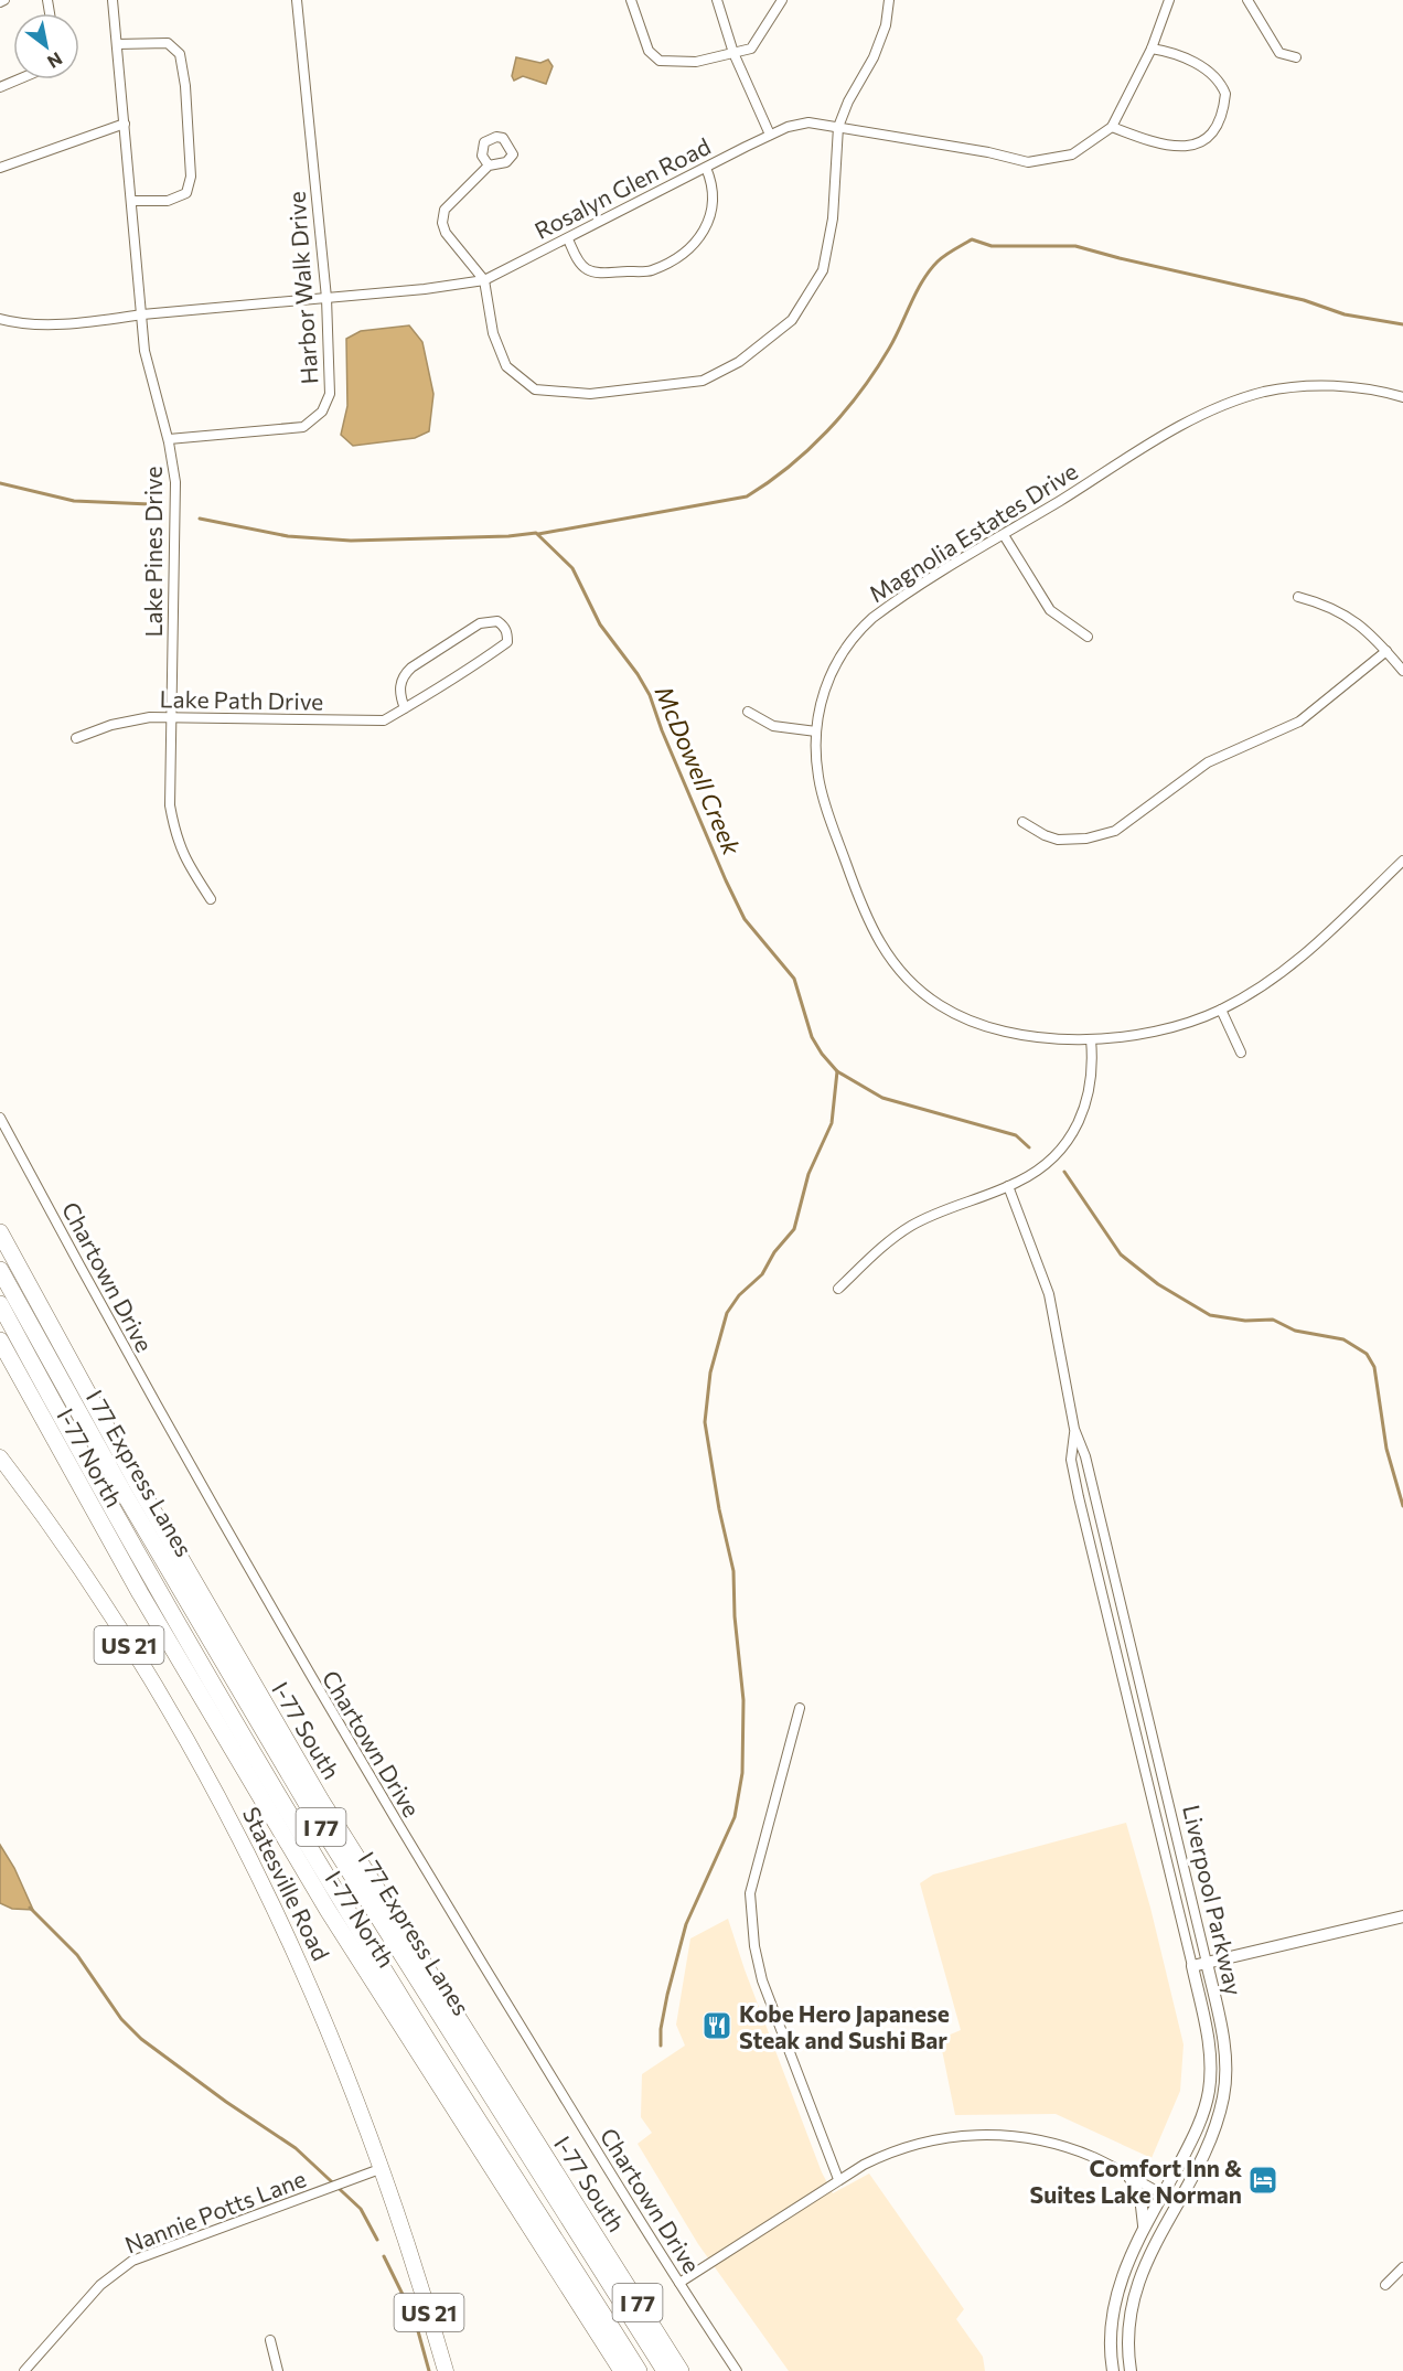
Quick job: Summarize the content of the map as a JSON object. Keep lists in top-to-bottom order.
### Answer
{
  "streets": {
    "highway": [
      "I-77 North",
      "I 77 Express Lanes",
      "I-77 South",
      "I 77"
    ],
    "main road": ["US 21", "Statesville Road"],
    "street": [
      "Rosalyn Glen Road",
      "Harbor Walk Drive",
      "Magnolia Estates Drive",
      "Lake Pines Drive",
      "Lake Path Drive",
      "Chartown Drive",
      "Liverpool Parkway",
      "Nannie Potts Lane"
    ]
  },
  "crossings": [
    ["Rosalyn Glen Road", "Harbor Walk Drive"],
    ["Rosalyn Glen Road", "Lake Pines Drive"],
    ["Harbor Walk Drive", "Lake Pines Drive"],
    ["Lake Pines Drive", "Lake Path Drive"],
    ["Statesville Road", "Nannie Potts Lane"]
  ],
  "water": ["McDowell Creek"],
  "places": {
    "restaurant": ["Kobe Hero Japanese Steak and Sushi Bar"],
    "hotel": ["Comfort Inn & Suites Lake Norman"]
  },
  "north": "bottom right"
}
